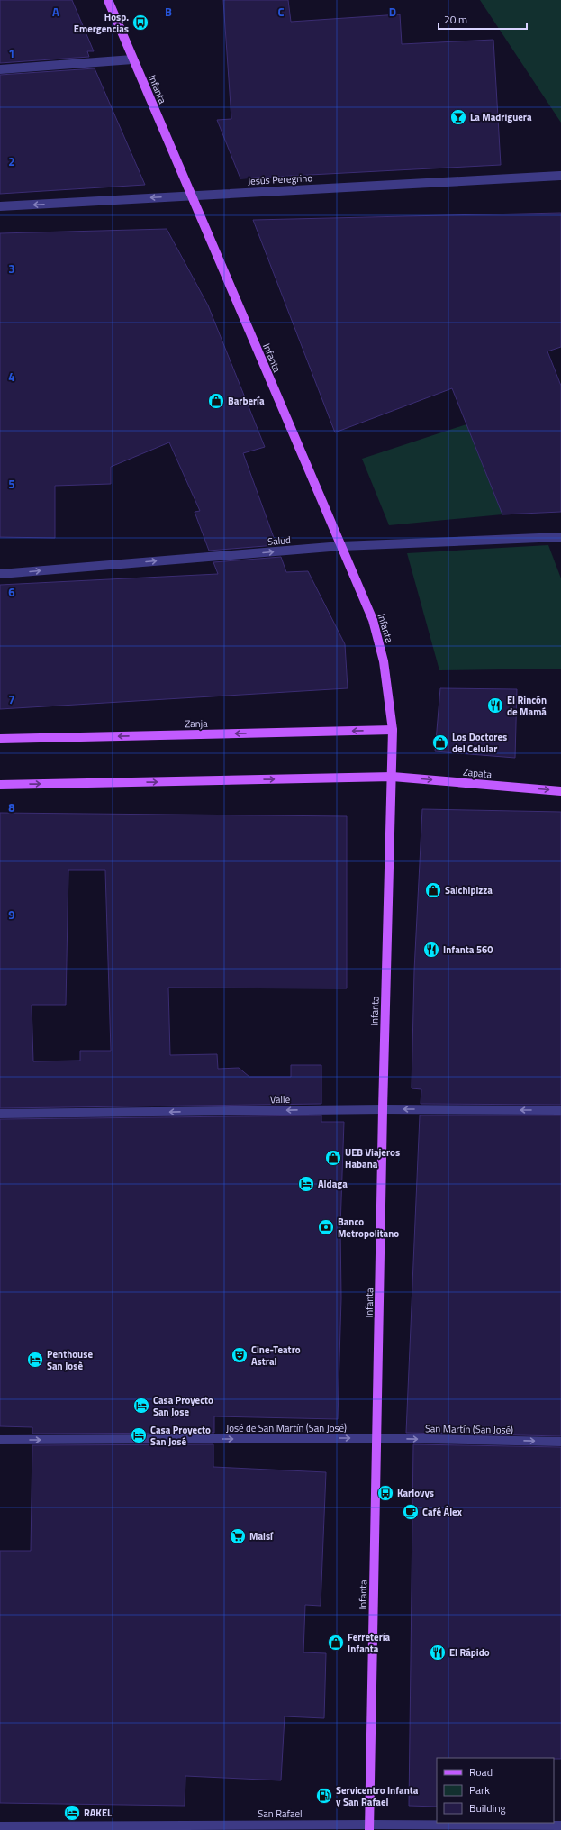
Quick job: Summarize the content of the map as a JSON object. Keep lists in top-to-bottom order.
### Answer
{
  "streets": {
    "main road": ["Infanta", "Zanja", "Zapata"],
    "street": [
      "Jesús Peregrino",
      "Salud",
      "Valle",
      "José de San Martín (San José)",
      "San Martín (San José)",
      "San Rafael"
    ]
  },
  "crossings": [
    ["Infanta", "Jesús Peregrino"],
    ["Infanta", "Salud"],
    ["Infanta", "Zanja"],
    ["Infanta", "Zapata"],
    ["Infanta", "Valle"],
    ["Infanta", "José de San Martín (San José)"],
    ["Infanta", "San Martín (San José)"],
    ["Infanta", "San Rafael"],
    ["José de San Martín (San José)", "San Martín (San José)"]
  ],
  "one_way": [
    "Salud",
    "Zapata",
    "Valle",
    "José de San Martín (San José)",
    "San Martín (San José)"
  ],
  "places": {
    "bus stop": ["Hosp. Emergencias", "Karlovys"],
    "bar": ["La Madriguera"],
    "shop": [
      "Barbería",
      "Los Doctores del Celular",
      "Salchipizza",
      "UEB Viajeros Habana",
      "Ferretería Infanta"
    ],
    "restaurant": ["El Rincón de Mamá", "Infanta 560", "El Rápido"],
    "hotel": [
      "Aldaga",
      "Penthouse San Josè",
      "Casa Proyecto San Jose",
      "Casa Proyecto San José",
      "RAKEL"
    ],
    "bank": ["Banco Metropolitano"],
    "theatre": ["Cine-Teatro Astral"],
    "cafe": ["Café Álex"],
    "supermarket": ["Maisí"],
    "fuel station": ["Servicentro Infanta y San Rafael"]
  },
  "legend": ["Road", "Park", "Building"],
  "scale_bar": "20 m",
  "grid": {
    "columns": [
      "A",
      "B",
      "C",
      "D"
    ],
    "rows": [
      "1",
      "2",
      "3",
      "4",
      "5",
      "6",
      "7",
      "8",
      "9"
    ]
  }
}
